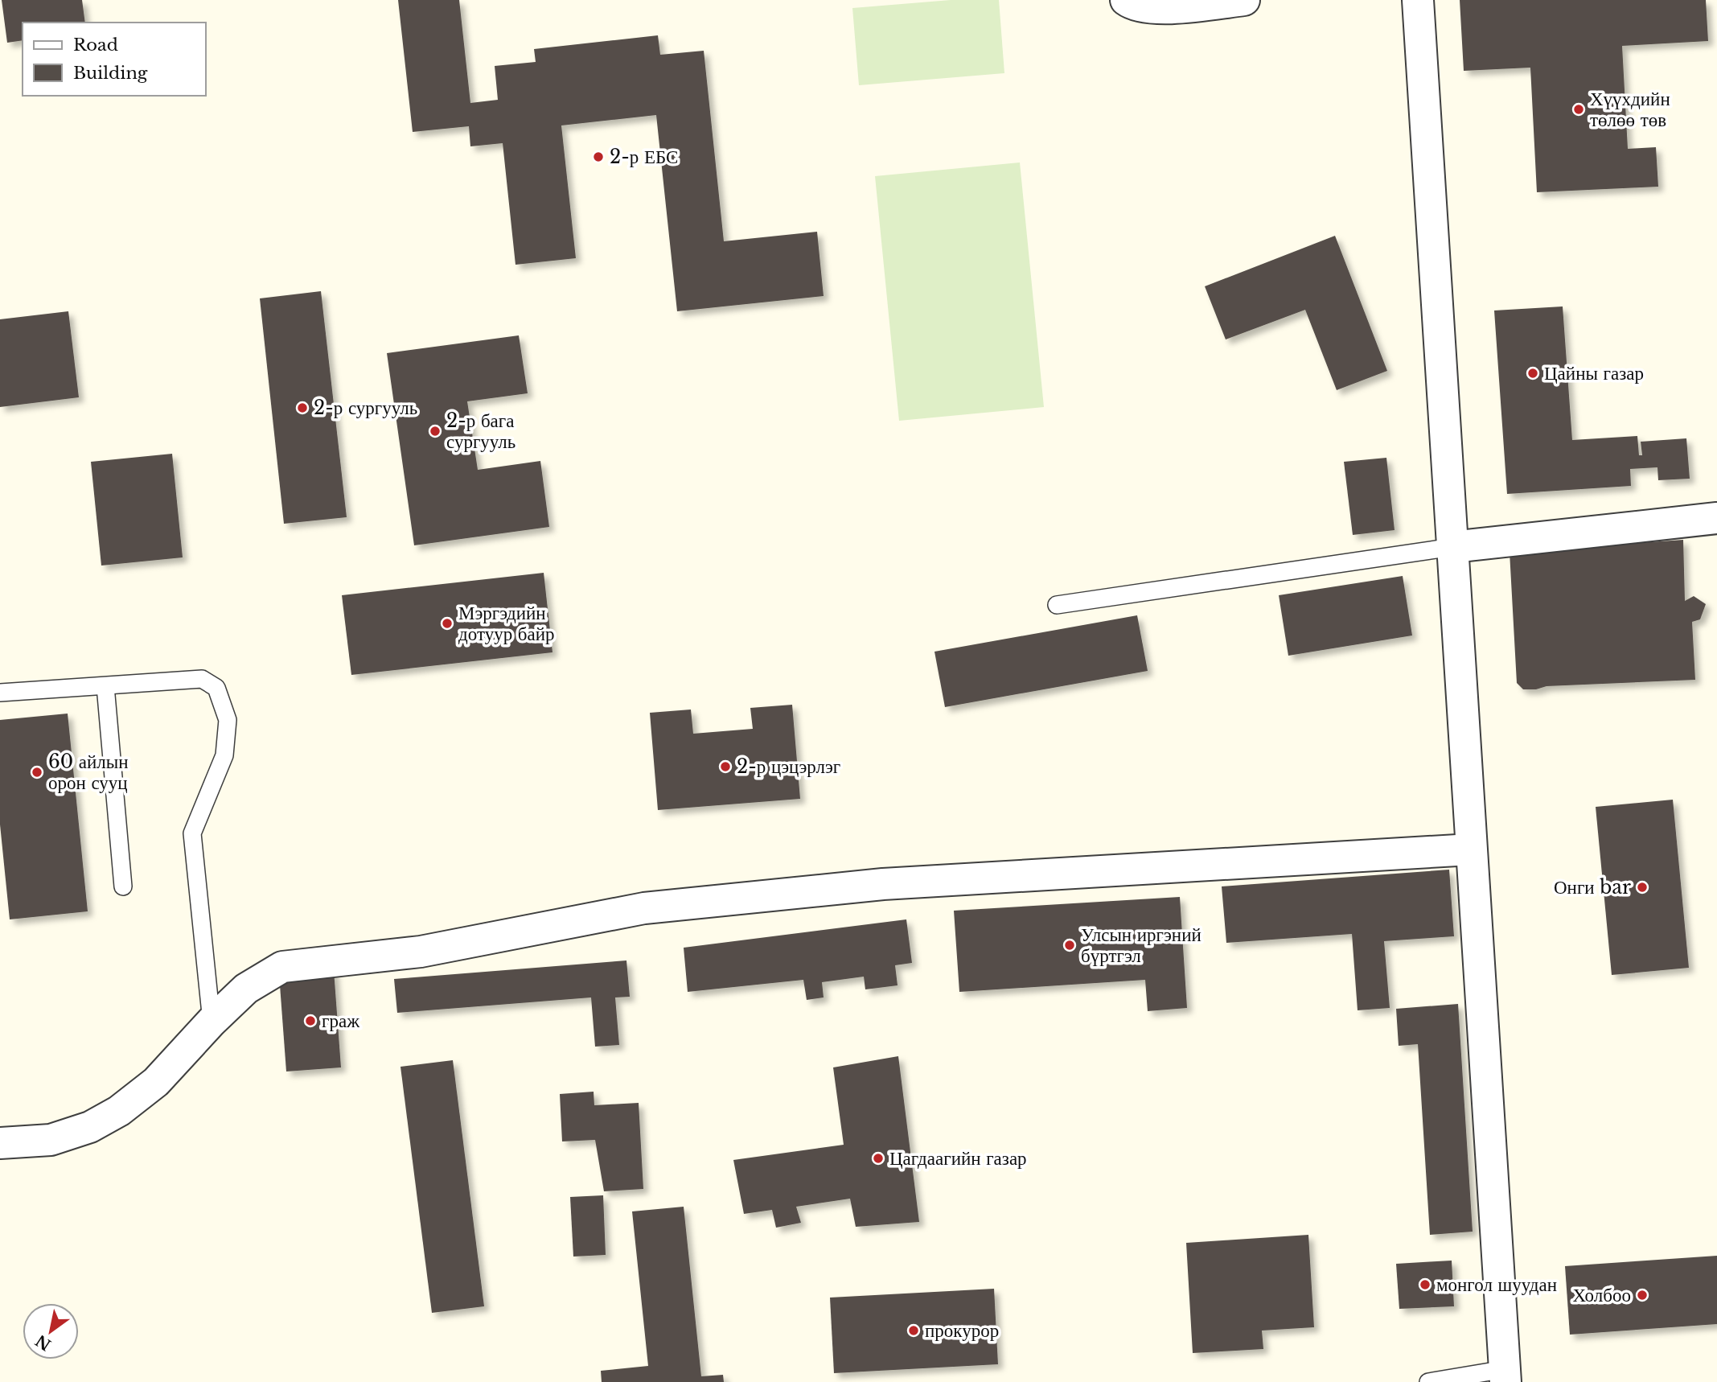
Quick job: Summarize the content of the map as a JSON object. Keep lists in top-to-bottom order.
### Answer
{
  "places": [
    "Хүүхдийн төлөө төв",
    "2-р ЕБС",
    "Цайны газар",
    "2-р сургууль",
    "2-р бага сургууль",
    "Мэргэдийн дотуур байр",
    "2-р цэцэрлэг",
    "60 айлын орон сууц",
    "Онги bar",
    "Улсын иргэний бүртгэл",
    "граж",
    "Цагдаагийн газар",
    "монгол шуудан",
    "Холбоо",
    "прокурор"
  ],
  "legend": ["Road", "Building"],
  "north": "bottom left"
}
